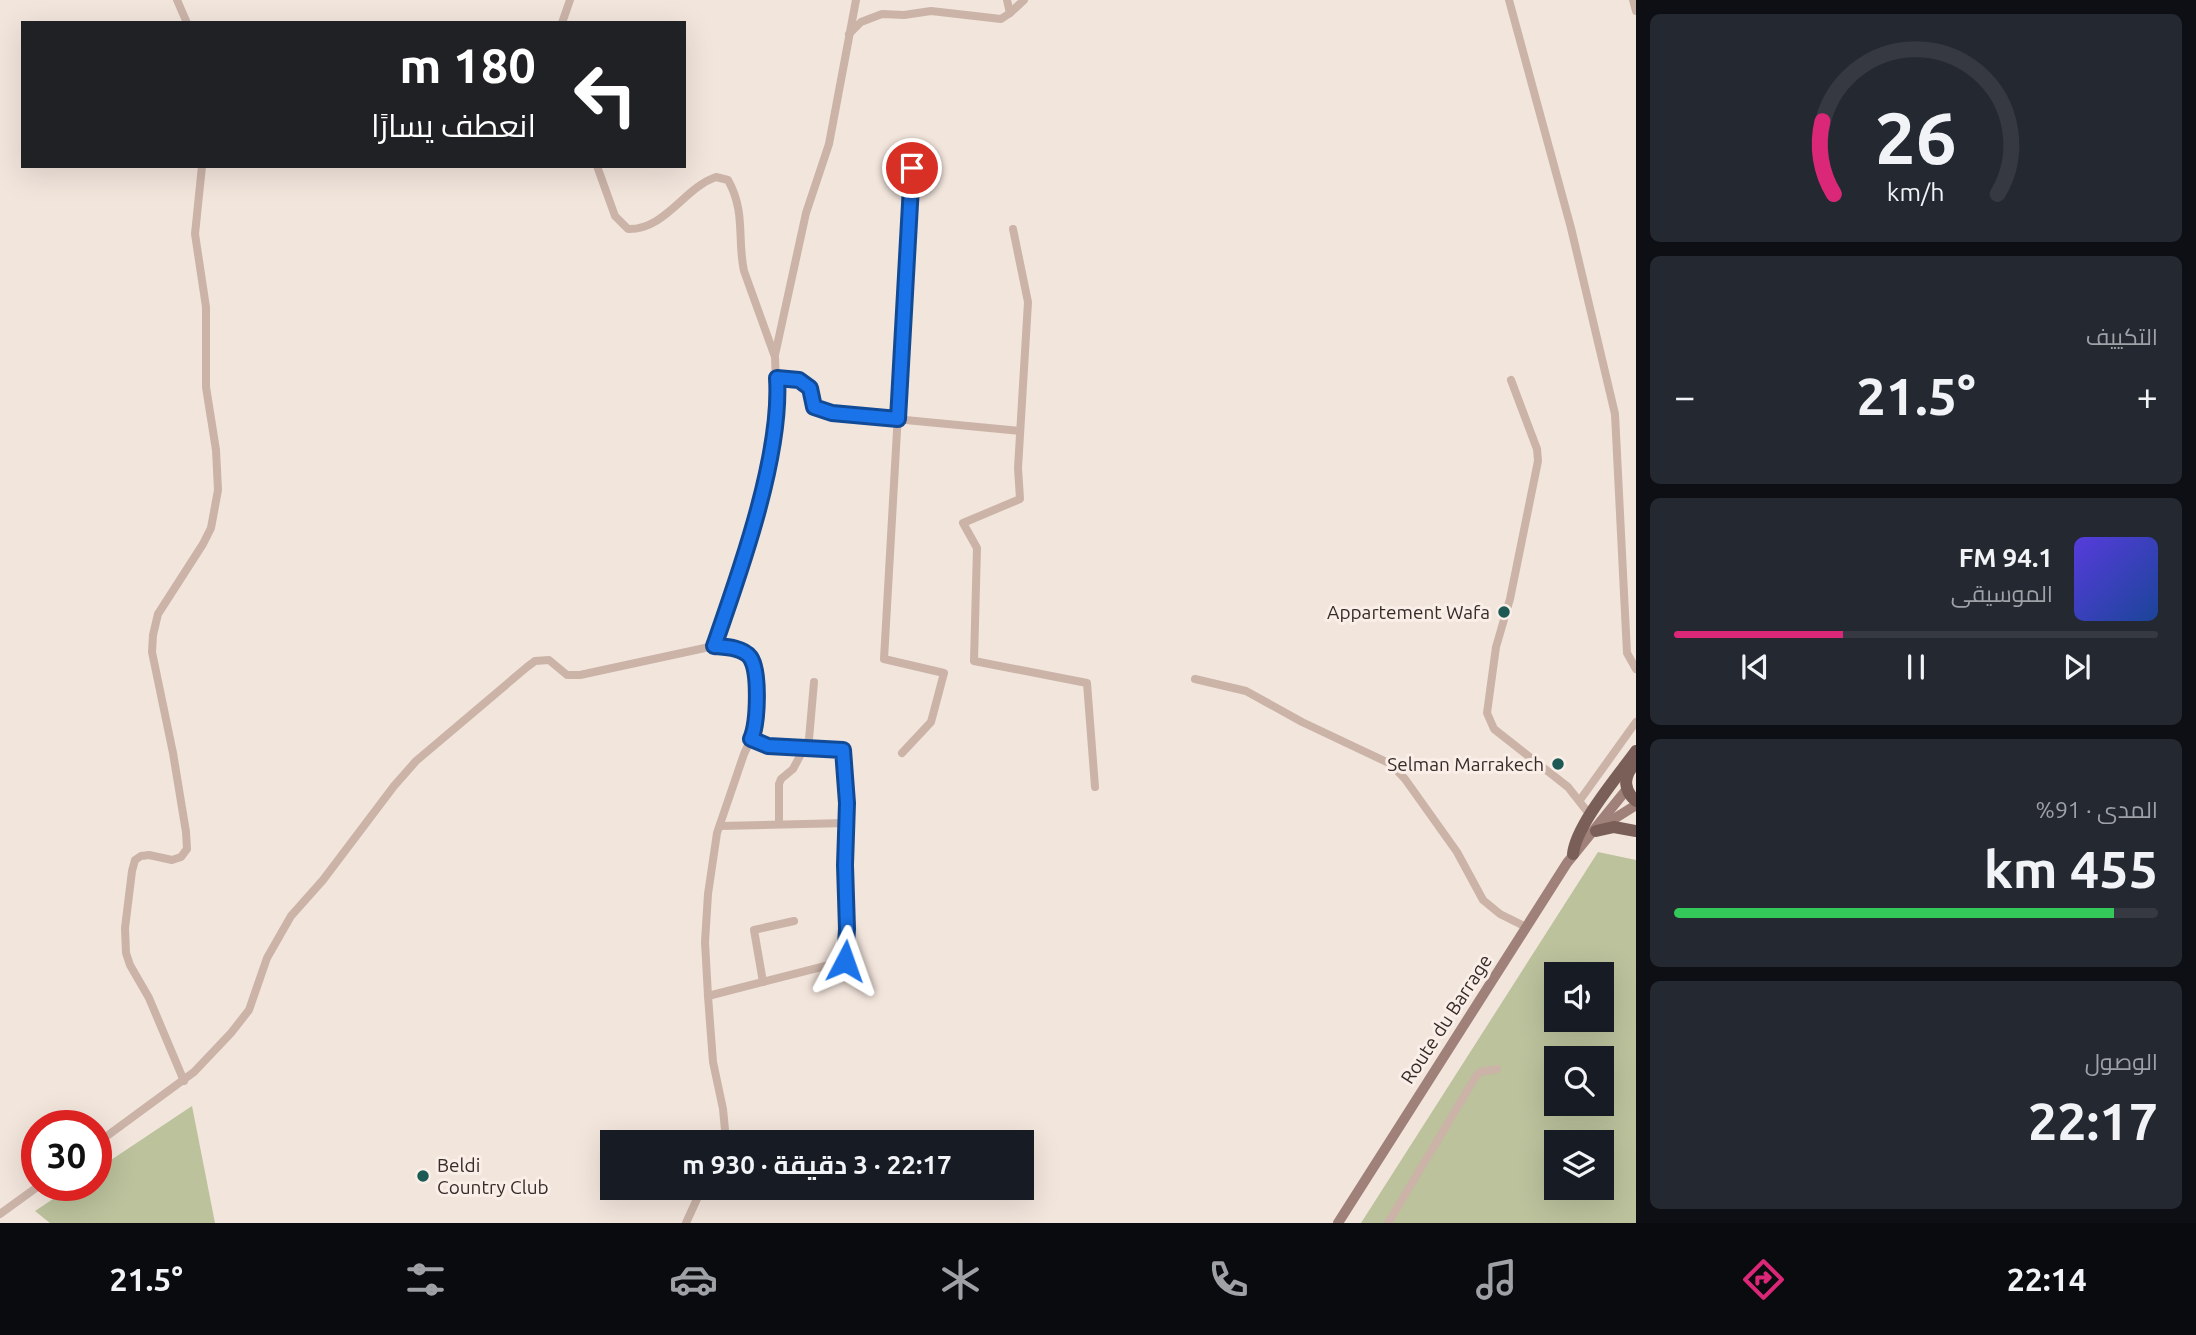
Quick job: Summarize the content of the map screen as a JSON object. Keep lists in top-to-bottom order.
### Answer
{
  "streets": {
    "main road": ["Route du Barrage"]
  },
  "places": ["Appartement Wafa", "Selman Marrakech", "Beldi Country Club"],
  "page": {
    "turn": ["180 m", "انعطف يسارًا"],
    "tile": [
      "التكييف",
      ["المدى · 91%", "455 km"],
      ["الوصول", "22:17"]
    ],
    "heat": ["−", "21.5°", "+"],
    "song": ["94.1 FM", "الموسيقى"],
    "limit": "30",
    "trip": "22:17 · 3 دقيقة · 930 m",
    "tabs": ["22:14", "21.5°"],
    "gauge": ["26", "km/h"]
  }
}
